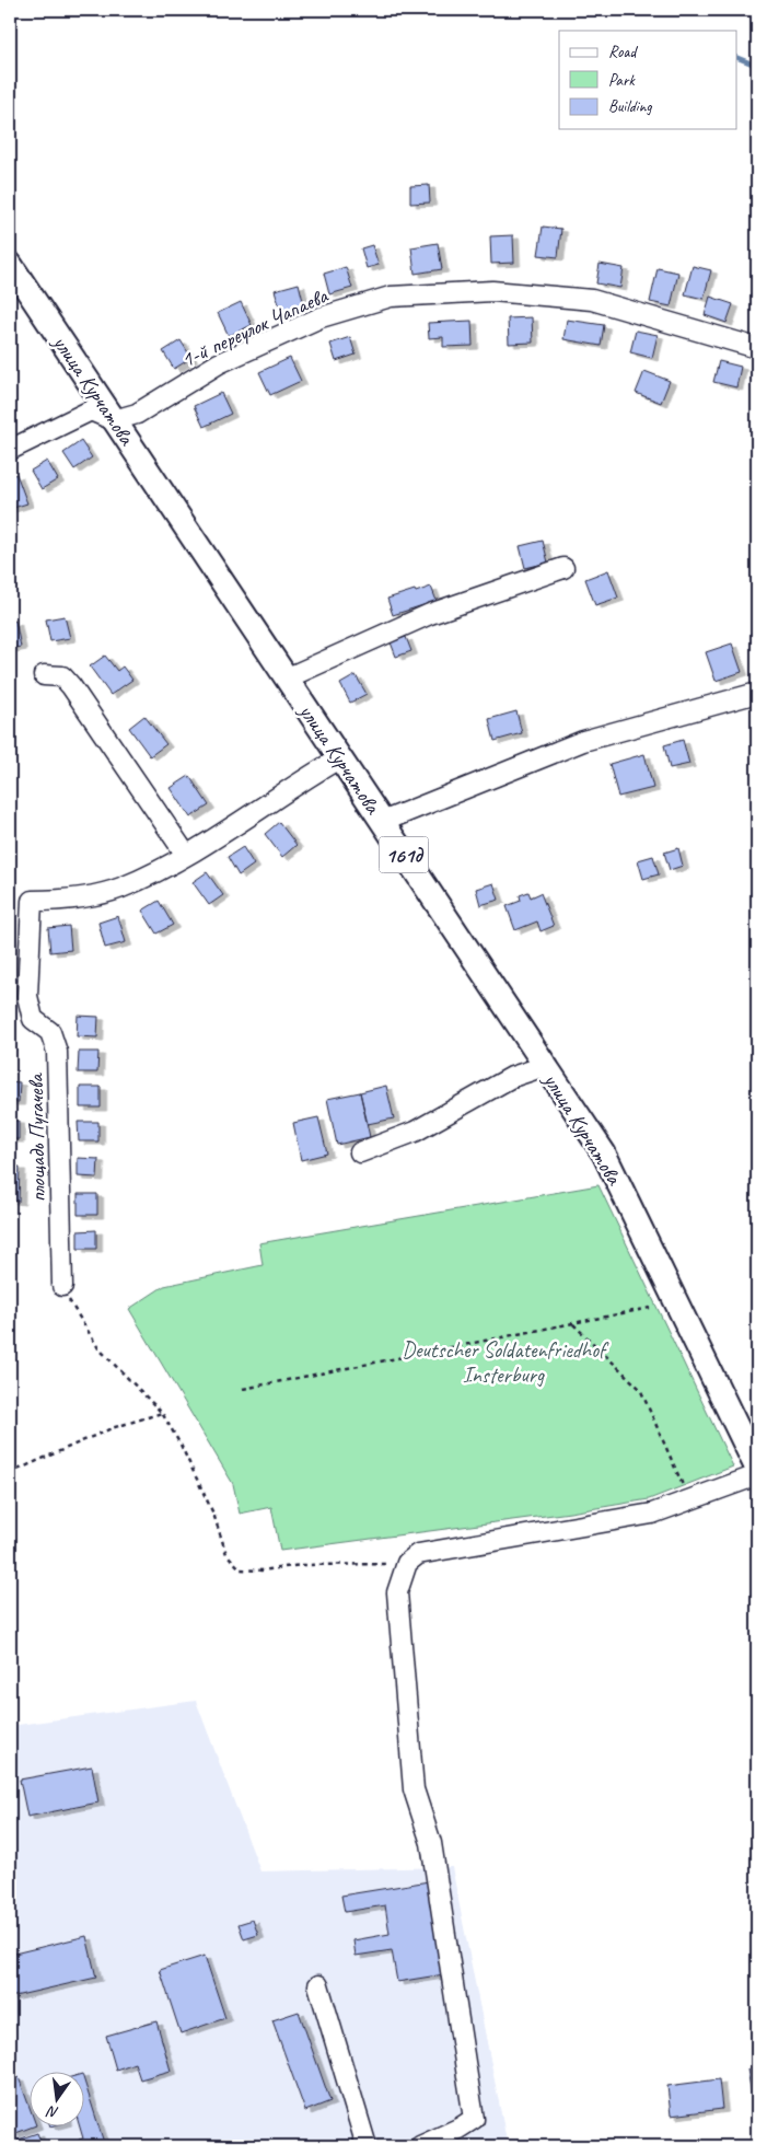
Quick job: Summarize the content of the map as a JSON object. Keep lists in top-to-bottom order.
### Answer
{
  "streets": {
    "main road": ["улица Курчатова", "161д"],
    "street": ["1-й переулок Чапаева", "площадь Пугачева"]
  },
  "crossings": [
    ["1-й переулок Чапаева", "улица Курчатова"]
  ],
  "parks": ["Deutscher Soldatenfriedhof Insterburg"],
  "legend": ["Road", "Park", "Building"],
  "north": "bottom"
}
